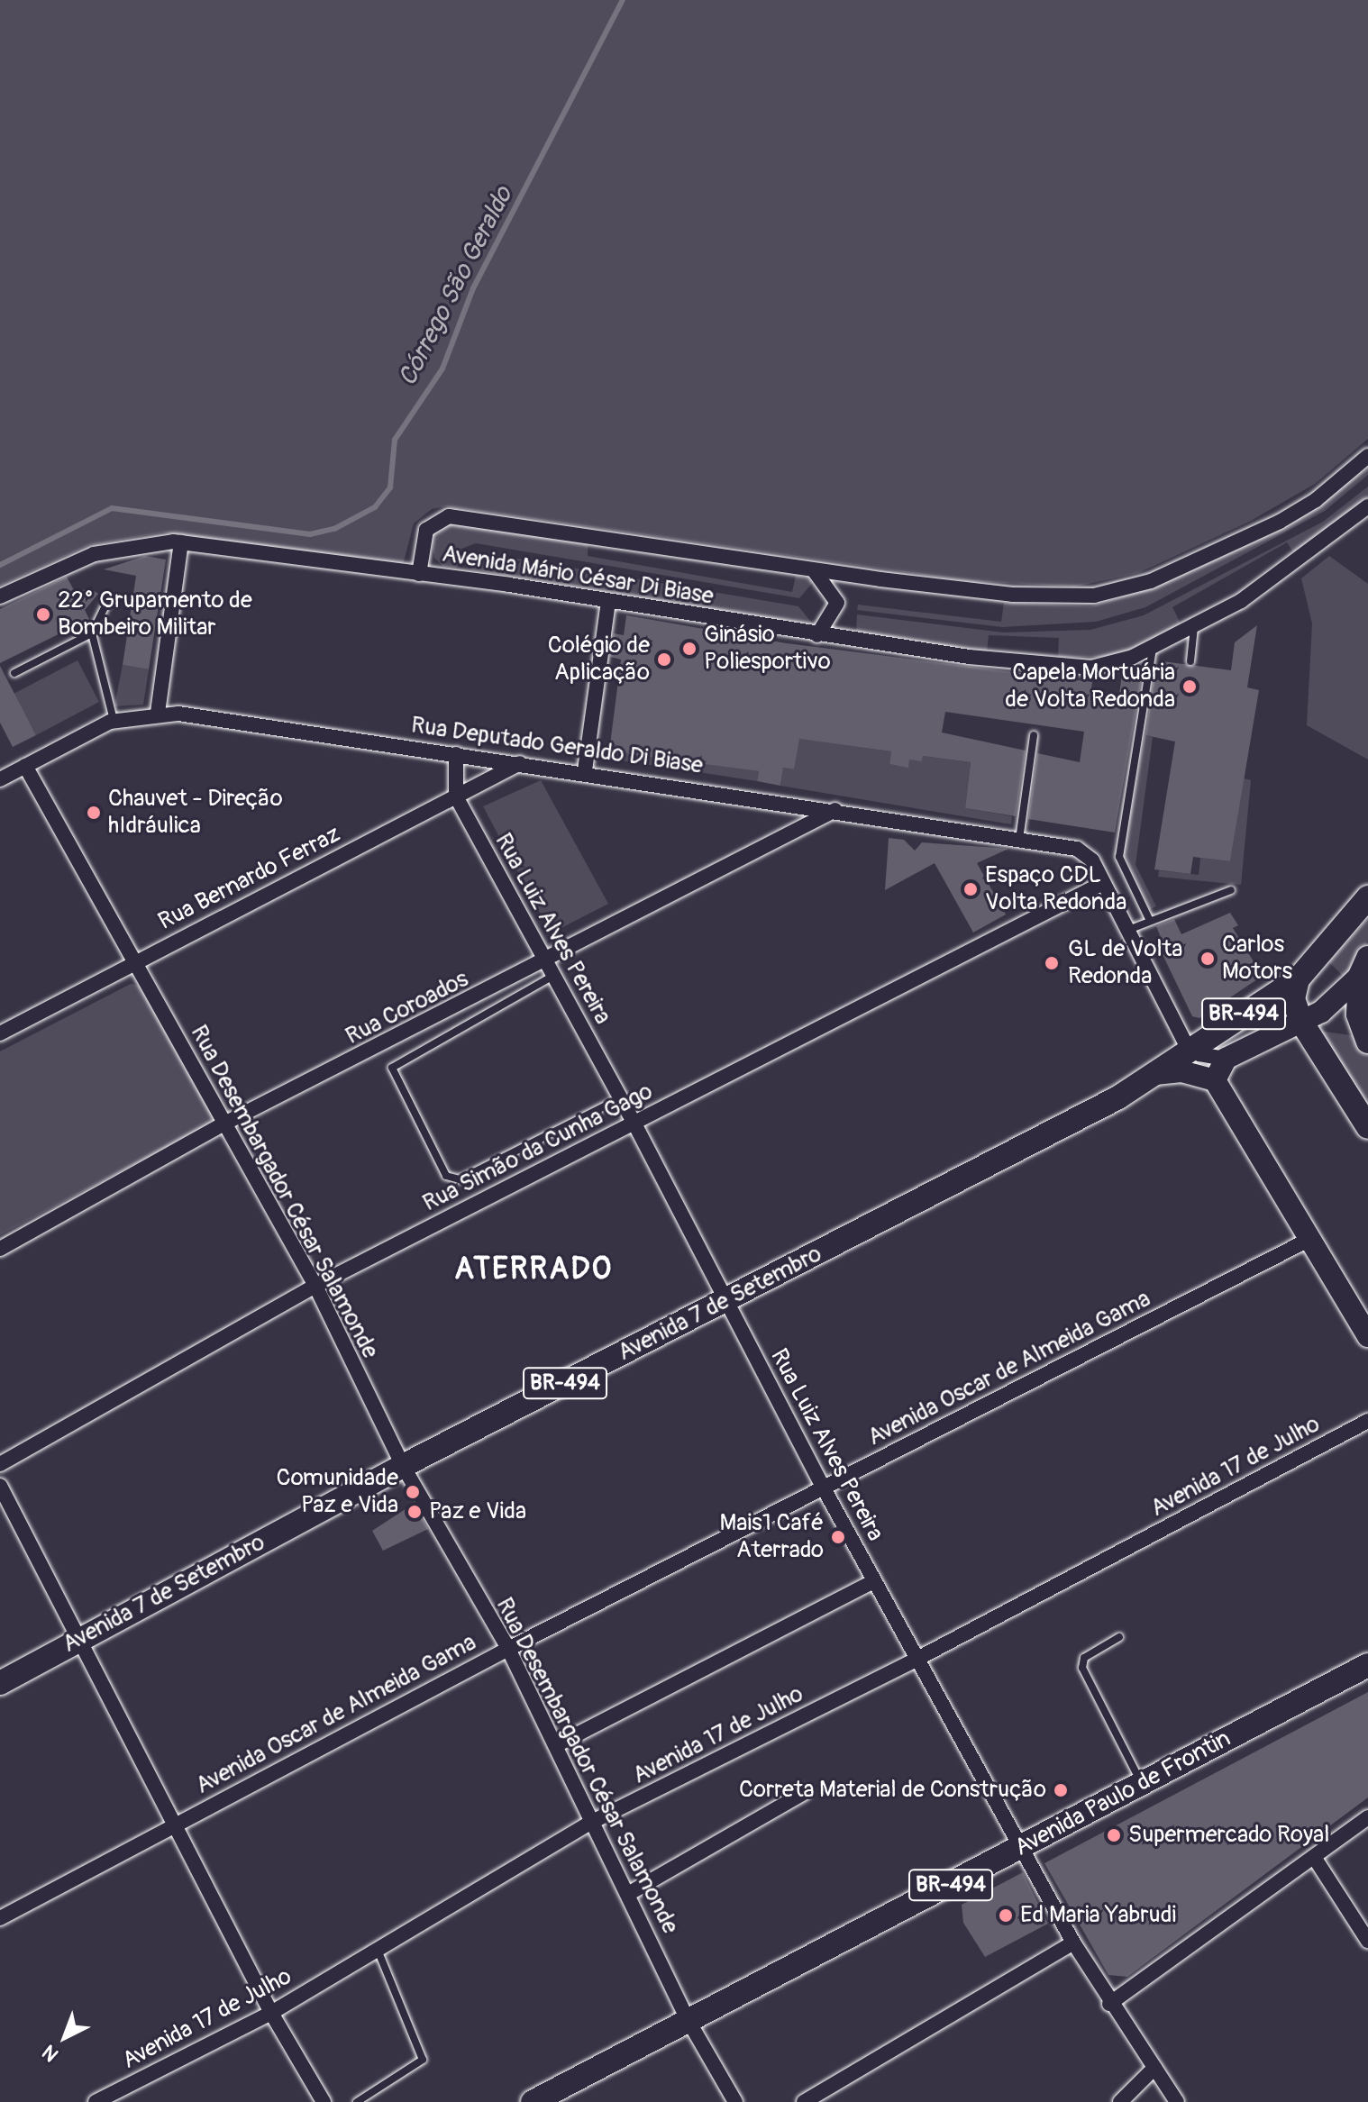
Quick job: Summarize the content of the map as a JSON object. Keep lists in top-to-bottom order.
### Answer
{
  "streets": {
    "main road": ["BR-494", "Avenida 7 de Setembro", "Avenida Paulo de Frontin"],
    "street": [
      "Avenida Mário César Di Biase",
      "Rua Deputado Geraldo Di Biase",
      "Rua Bernardo Ferraz",
      "Rua Luiz Alves Pereira",
      "Rua Coroados",
      "Rua Simão da Cunha Gago",
      "Rua Desembargador César Salamonde",
      "Avenida Oscar de Almeida Gama",
      "Avenida 17 de Julho"
    ]
  },
  "crossings": [
    ["Rua Deputado Geraldo Di Biase", "Rua Bernardo Ferraz"],
    ["Rua Deputado Geraldo Di Biase", "Rua Coroados"],
    ["Rua Deputado Geraldo Di Biase", "Rua Simão da Cunha Gago"],
    ["Rua Deputado Geraldo Di Biase", "Rua Desembargador César Salamonde"],
    ["Rua Deputado Geraldo Di Biase", "Avenida 7 de Setembro"],
    ["Rua Bernardo Ferraz", "Rua Luiz Alves Pereira"],
    ["Rua Bernardo Ferraz", "Rua Desembargador César Salamonde"],
    ["Rua Luiz Alves Pereira", "Rua Coroados"],
    ["Rua Luiz Alves Pereira", "Rua Simão da Cunha Gago"],
    ["Rua Luiz Alves Pereira", "Avenida 7 de Setembro"],
    ["Rua Luiz Alves Pereira", "Avenida Oscar de Almeida Gama"],
    ["Rua Luiz Alves Pereira", "Avenida 17 de Julho"],
    ["Rua Luiz Alves Pereira", "Avenida Paulo de Frontin"],
    ["Rua Coroados", "Rua Desembargador César Salamonde"],
    ["Rua Simão da Cunha Gago", "Rua Desembargador César Salamonde"],
    ["Rua Desembargador César Salamonde", "Avenida 7 de Setembro"],
    ["Rua Desembargador César Salamonde", "Avenida Oscar de Almeida Gama"],
    ["Rua Desembargador César Salamonde", "Avenida 17 de Julho"],
    ["Rua Desembargador César Salamonde", "Avenida Paulo de Frontin"]
  ],
  "districts": ["ATERRADO"],
  "water": ["Córrego São Geraldo"],
  "places": [
    "22° Grupamento de Bombeiro Militar",
    "Ginásio Poliesportivo",
    "Colégio de Aplicação",
    "Capela Mortuária de Volta Redonda",
    "Chauvet - Direção hIdráulica",
    "Espaço CDL Volta Redonda",
    "Carlos Motors",
    "GL de Volta Redonda",
    "Comunidade Paz e Vida",
    "Paz e Vida",
    "Mais1 Café Aterrado",
    "Correta Material de Construção",
    "Supermercado Royal",
    "Ed Maria Yabrudi"
  ],
  "north": "bottom left"
}
